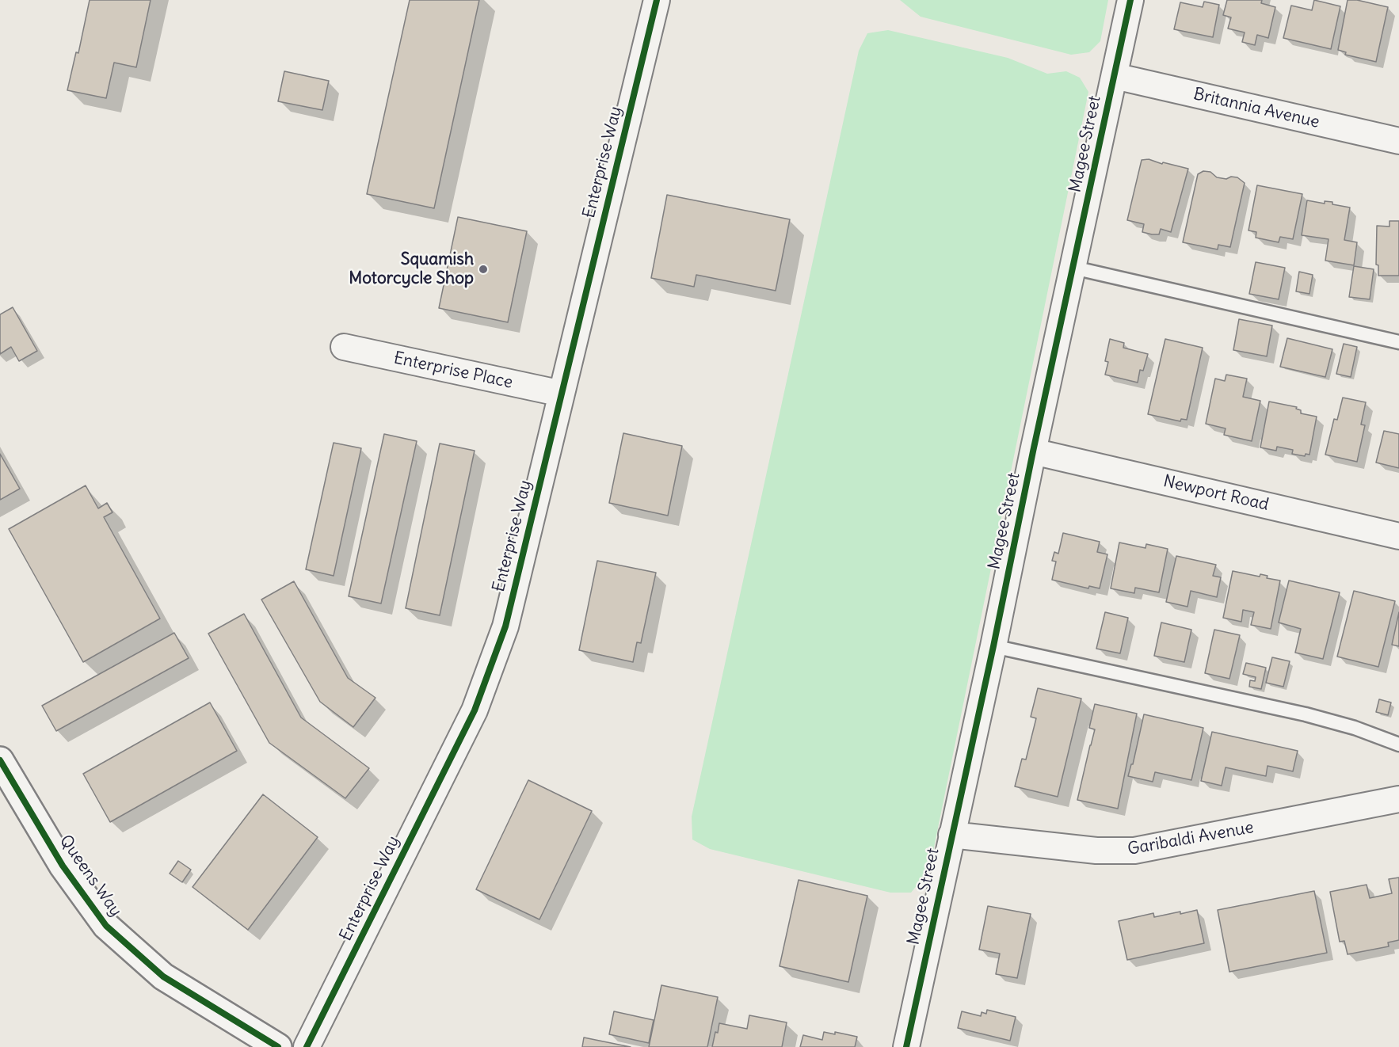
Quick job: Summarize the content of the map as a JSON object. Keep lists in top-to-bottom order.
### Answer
{
  "streets": {
    "street": [
      "Britannia Avenue",
      "Magee Street",
      "Enterprise Way",
      "Enterprise Place",
      "Newport Road",
      "Garibaldi Avenue",
      "Queens Way"
    ]
  },
  "crossings": [
    ["Britannia Avenue", "Magee Street"],
    ["Magee Street", "Newport Road"],
    ["Magee Street", "Garibaldi Avenue"],
    ["Enterprise Way", "Enterprise Place"]
  ],
  "places": ["Squamish Motorcycle Shop"]
}
